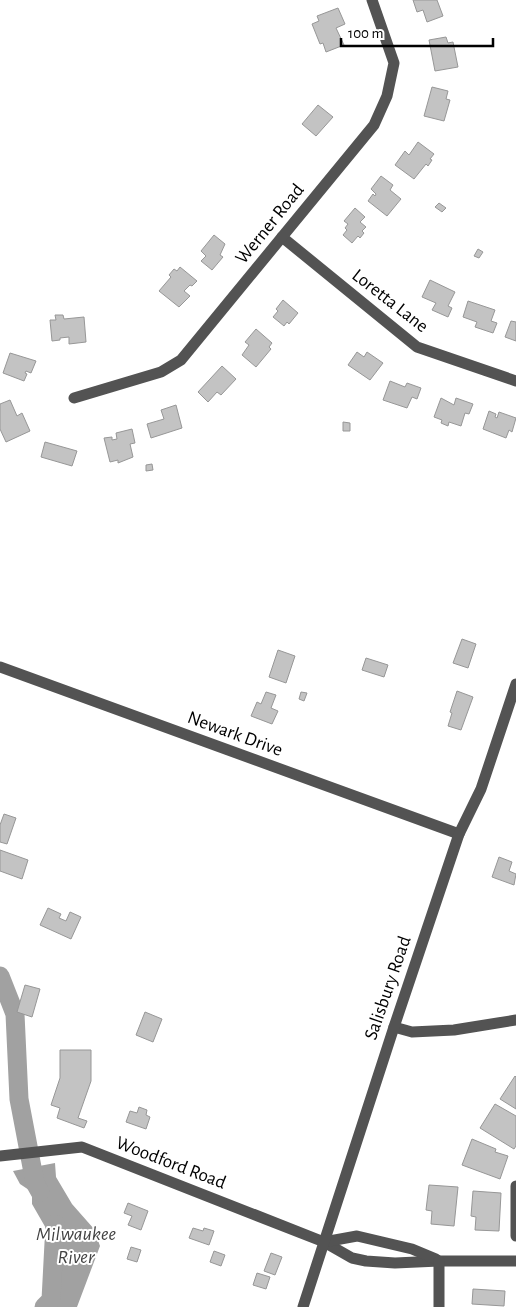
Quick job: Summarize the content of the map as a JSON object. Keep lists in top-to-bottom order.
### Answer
{
  "streets": {
    "street": [
      "Werner Road",
      "Loretta Lane",
      "Newark Drive",
      "Salisbury Road",
      "Woodford Road"
    ]
  },
  "crossings": [
    ["Werner Road", "Loretta Lane"],
    ["Newark Drive", "Salisbury Road"],
    ["Salisbury Road", "Woodford Road"]
  ],
  "water": ["Milwaukee River"],
  "scale_bar": "100 m"
}
